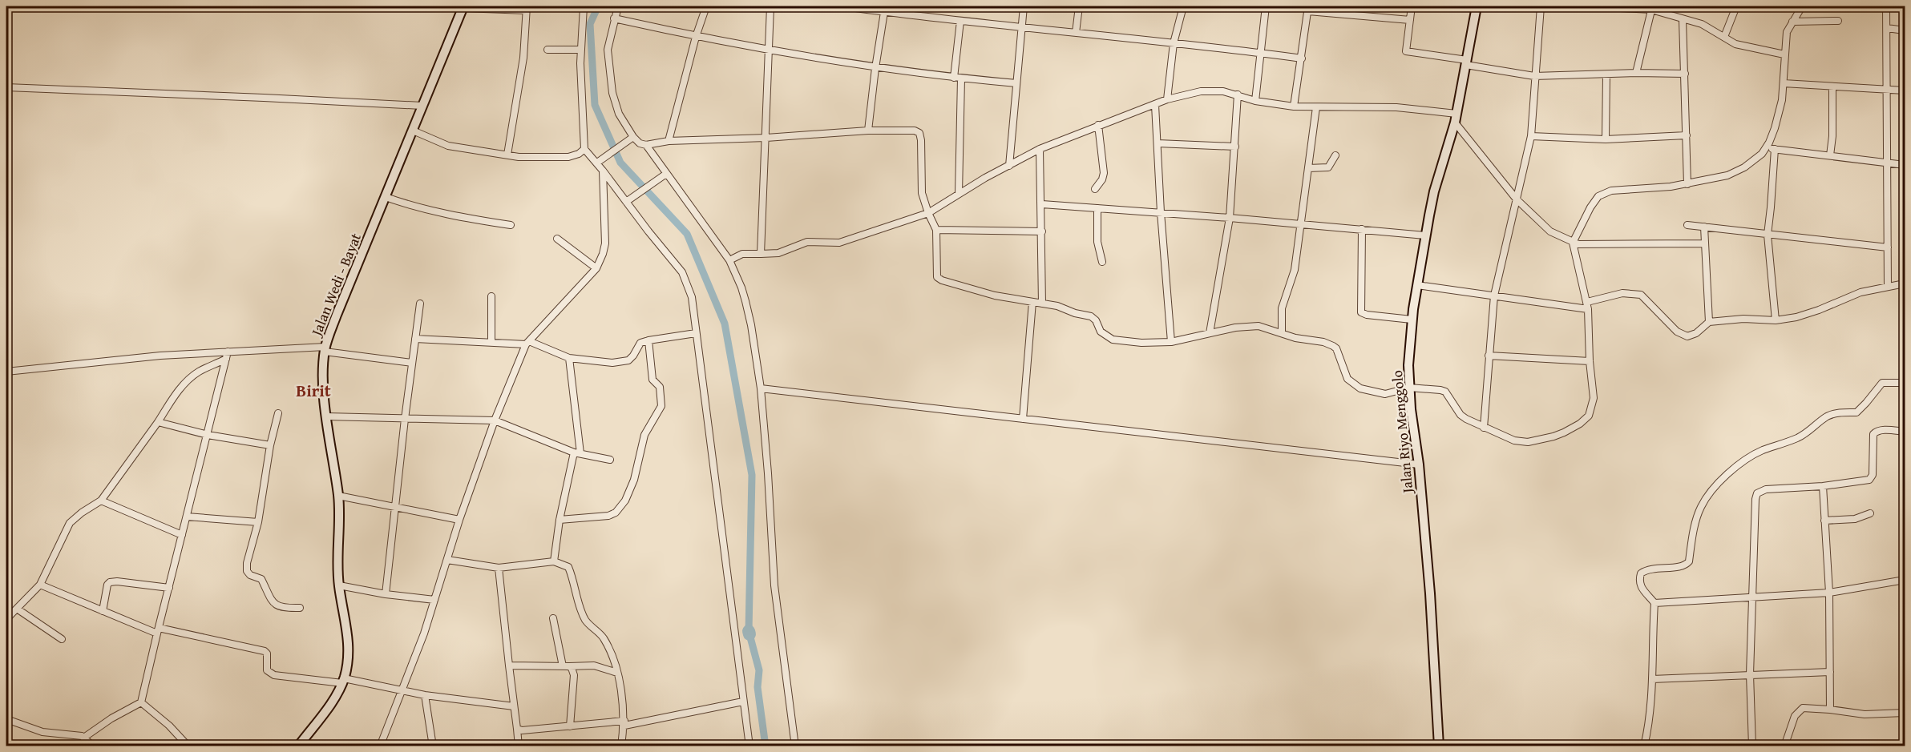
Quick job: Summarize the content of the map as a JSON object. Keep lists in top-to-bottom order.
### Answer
{
  "streets": {
    "main road": ["Jalan Wedi - Bayat", "Jalan Riyo Menggolo"]
  },
  "districts": ["Birit"]
}
